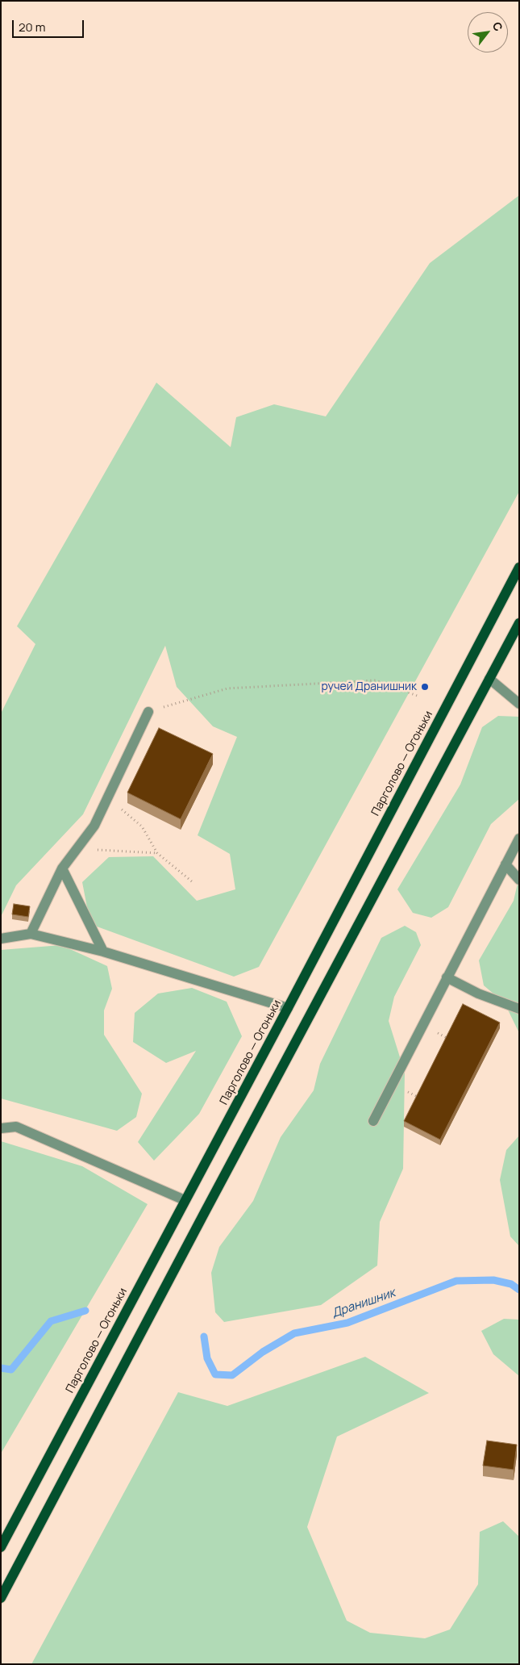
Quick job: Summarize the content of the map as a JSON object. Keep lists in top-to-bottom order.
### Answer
{
  "streets": {
    "main road": ["Парголово — Огоньки"]
  },
  "water": ["Дранишник"],
  "places": ["ручей Дранишник"],
  "scale_bar": "20 m",
  "north": "top right"
}
